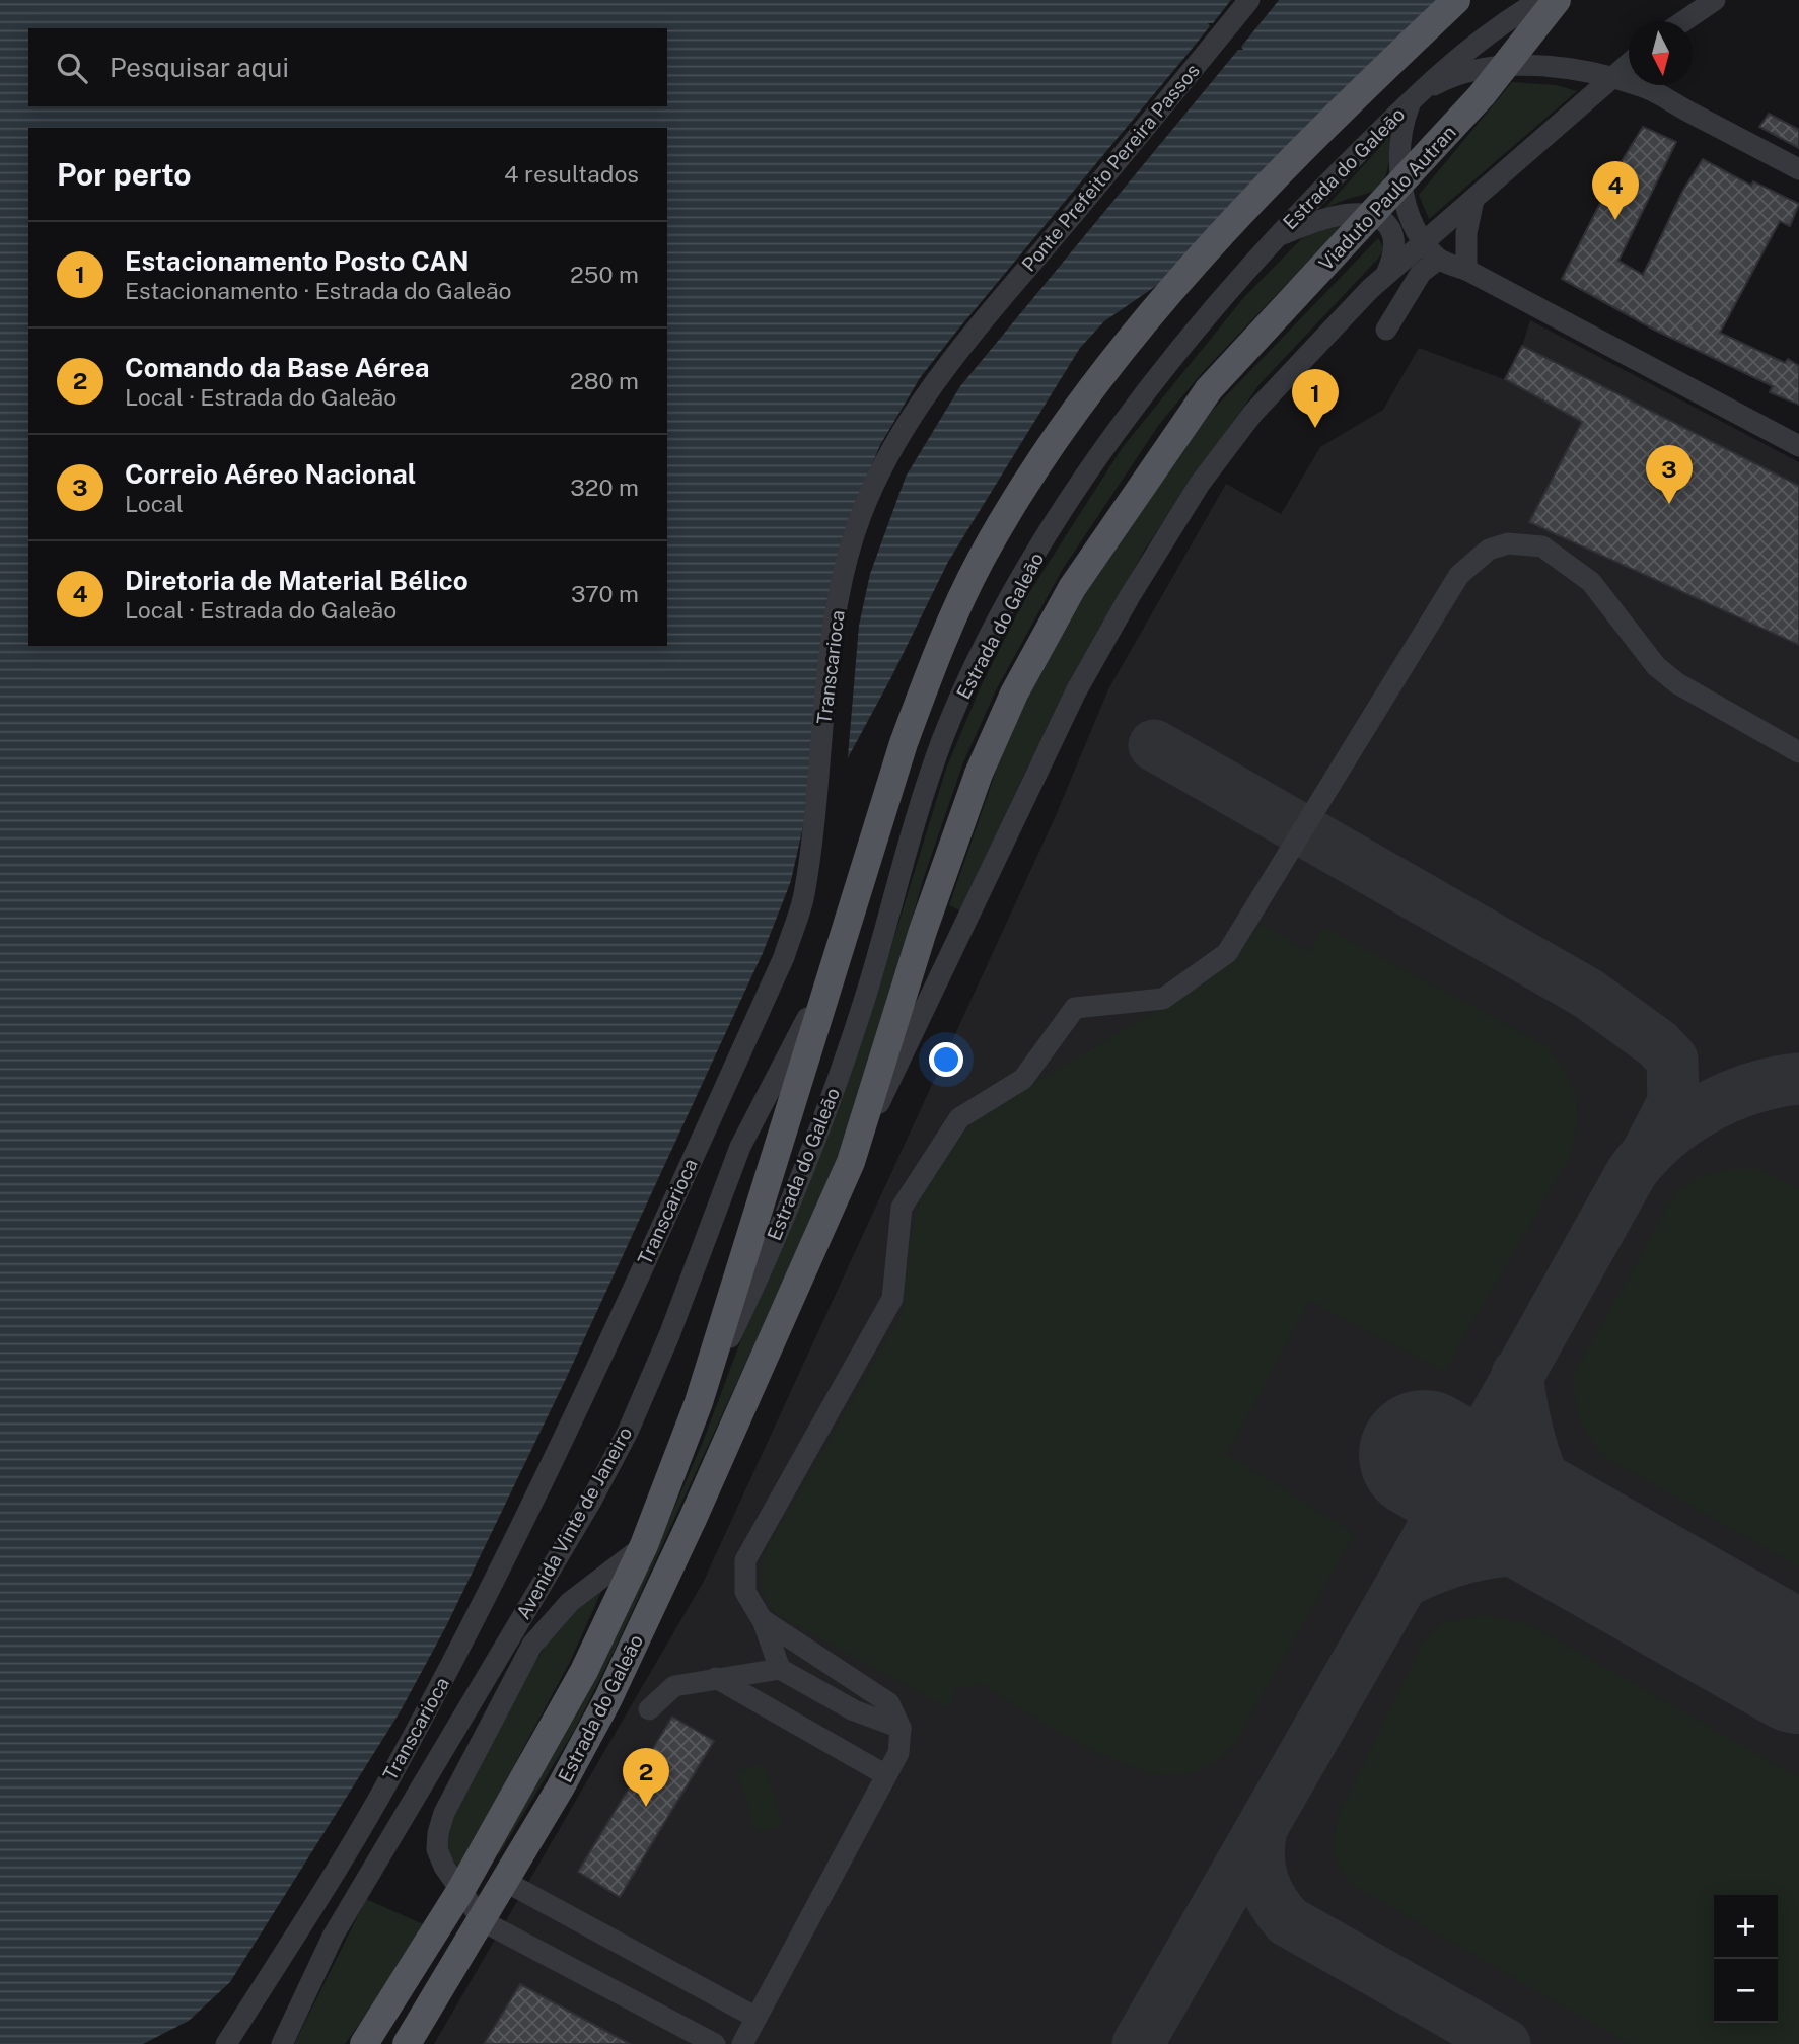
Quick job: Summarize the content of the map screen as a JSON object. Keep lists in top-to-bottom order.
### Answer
{
  "streets": {
    "main road": ["Estrada do Galeão", "Viaduto Paulo Autran"],
    "street": ["Ponte Prefeito Pereira Passos", "Transcarioca", "Avenida Vinte de Janeiro"]
  },
  "crossings": [
    ["Ponte Prefeito Pereira Passos", "Transcarioca"],
    ["Estrada do Galeão", "Viaduto Paulo Autran"],
    ["Estrada do Galeão", "Avenida Vinte de Janeiro"]
  ],
  "north": "bottom",
  "page": {
    "search": "Pesquisar aqui",
    "heading": ["Por perto", "4 resultados"],
    "pins": [
      "4",
      "1",
      "3",
      "2"
    ],
    "list": [
      {
        "mark": "1",
        "name": "Estacionamento Posto CAN",
        "note": "Estacionamento · Estrada do Galeão",
        "value": "250 m"
      },
      {
        "mark": "2",
        "name": "Comando da Base Aérea",
        "note": "Local · Estrada do Galeão",
        "value": "280 m"
      },
      {
        "mark": "3",
        "name": "Correio Aéreo Nacional",
        "note": "Local",
        "value": "320 m"
      },
      {
        "mark": "4",
        "name": "Diretoria de Material Bélico",
        "note": "Local · Estrada do Galeão",
        "value": "370 m"
      }
    ],
    "map_buttons": ["+", "−"]
  }
}
